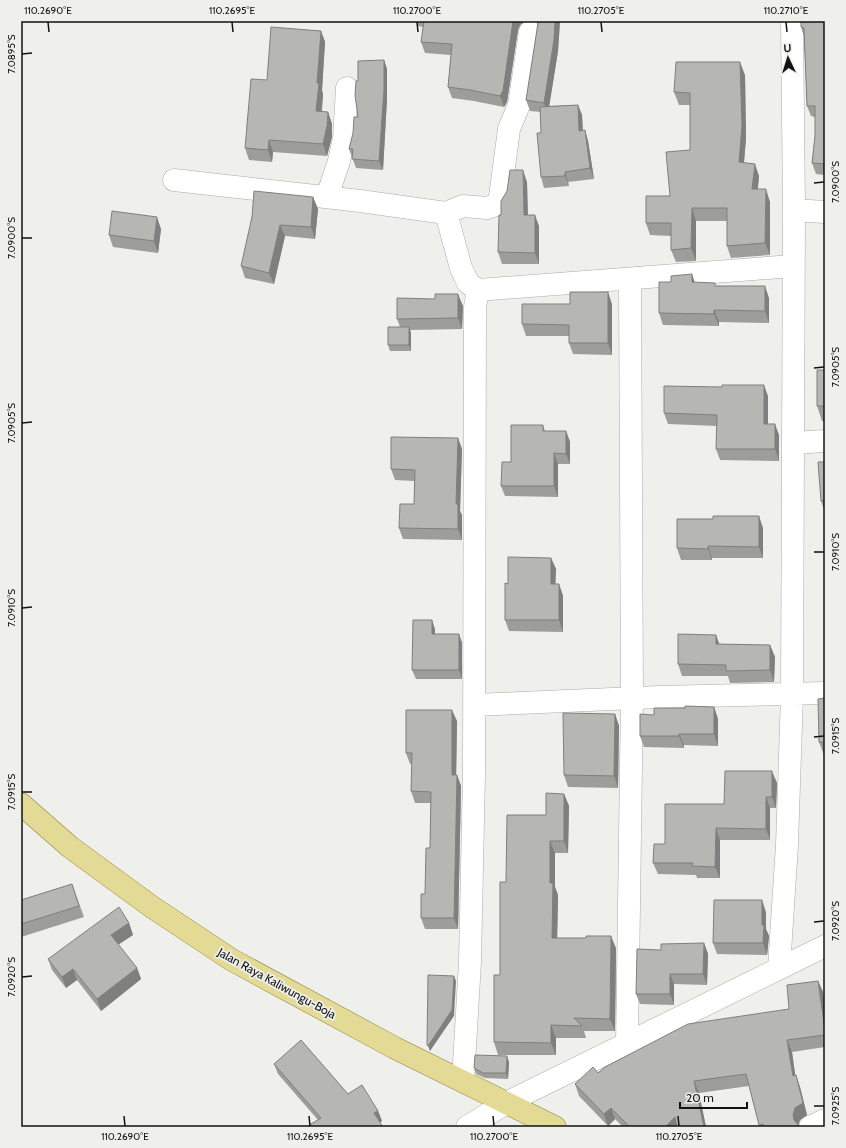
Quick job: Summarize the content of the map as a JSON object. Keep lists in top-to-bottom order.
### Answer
{
  "streets": {
    "main road": ["Jalan Raya Kaliwungu-Boja"]
  },
  "scale_bar": "20 m",
  "north": "top",
  "coordinates": [
    "110.2690°E",
    "110.2695°E",
    "110.2700°E",
    "110.2705°E",
    "110.2710°E",
    "7.0895°S",
    "7.0900°S",
    "7.0905°S",
    "7.0910°S",
    "7.0915°S",
    "7.0920°S",
    "7.0925°S"
  ]
}
